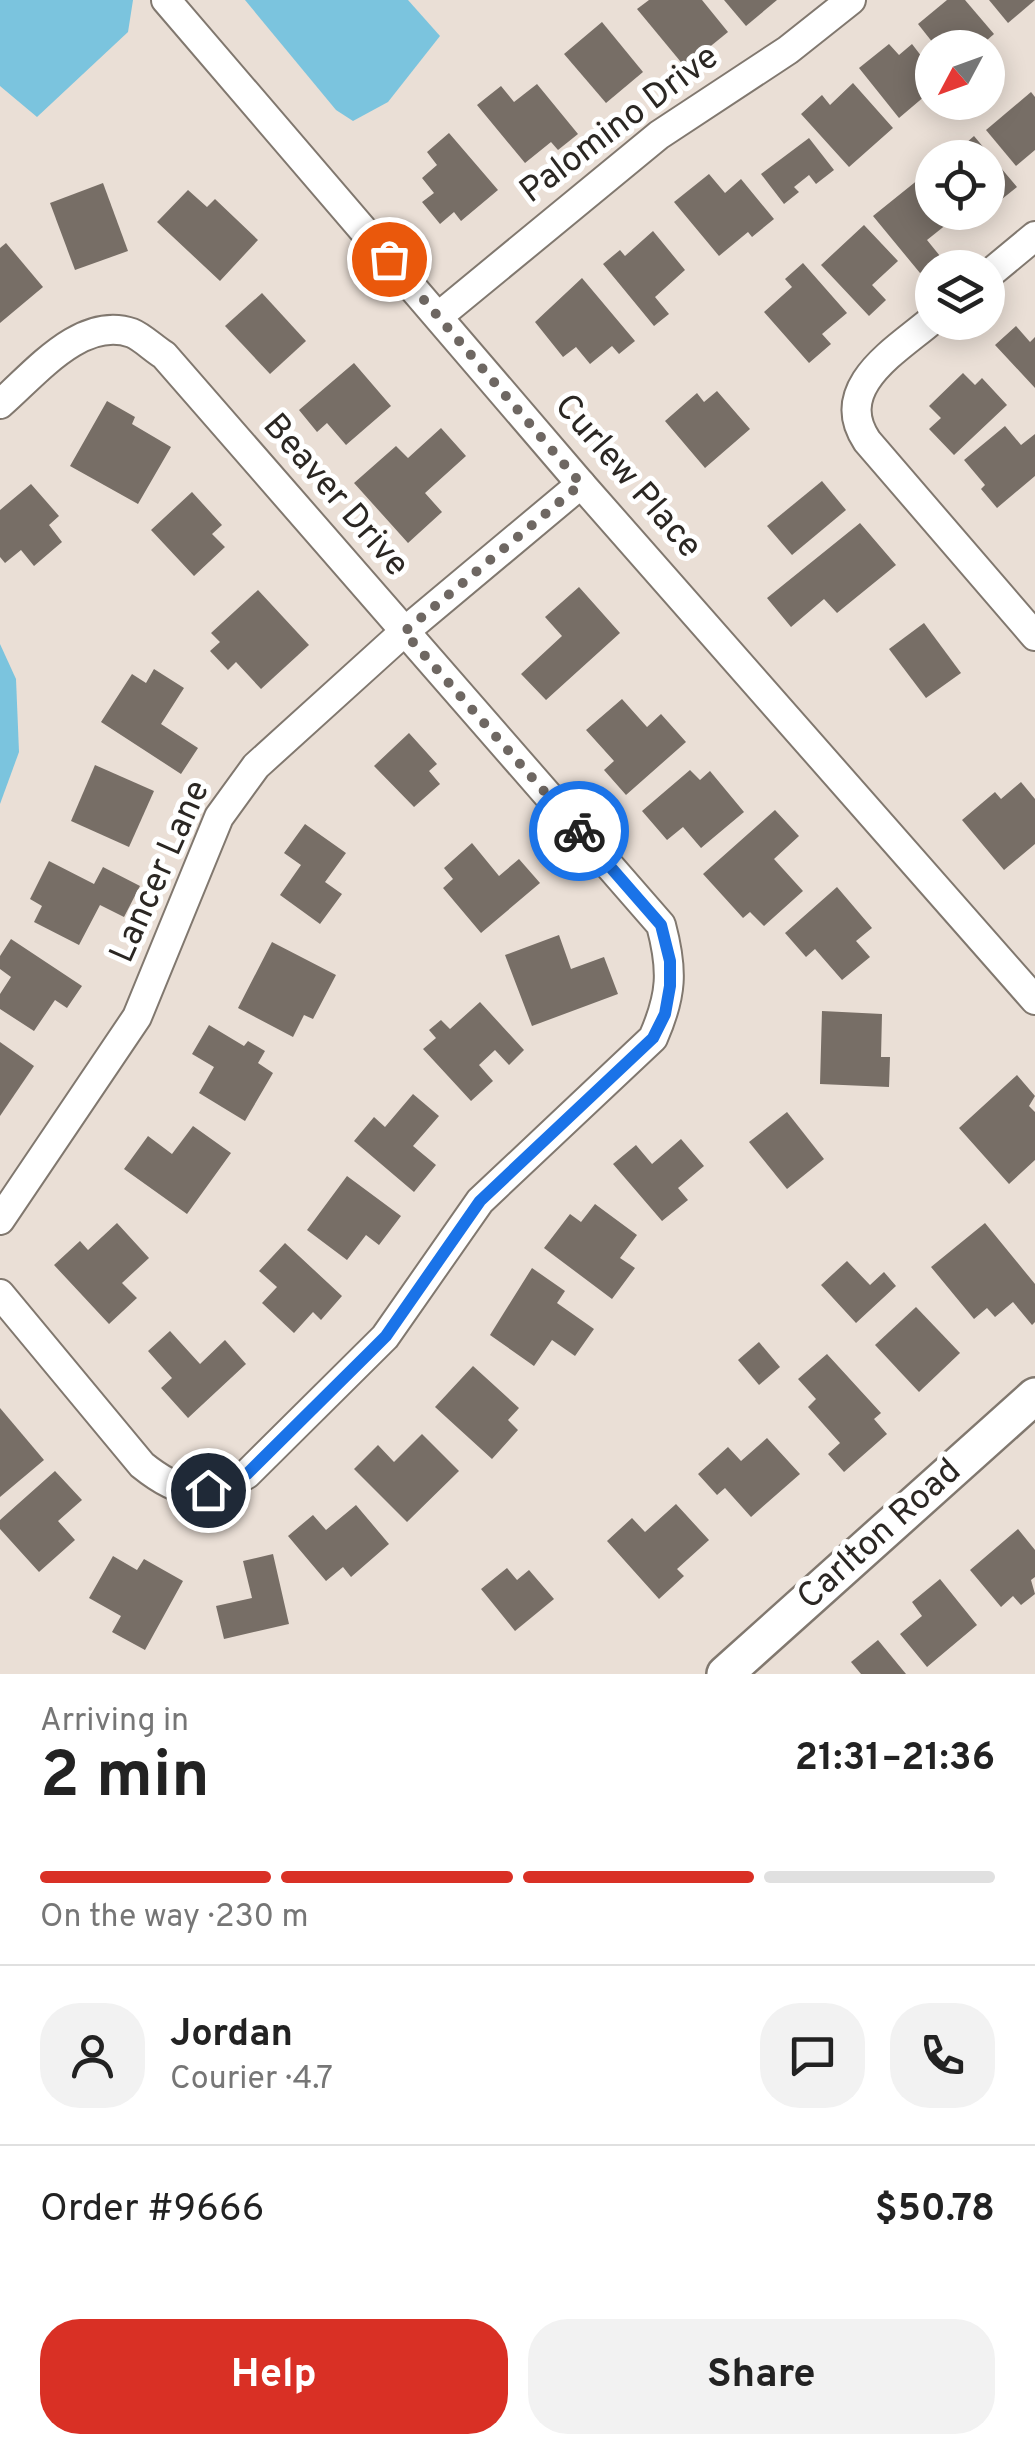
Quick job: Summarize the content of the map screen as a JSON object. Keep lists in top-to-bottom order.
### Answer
{
  "streets": {
    "street": [
      "Palomino Drive",
      "Curlew Place",
      "Beaver Drive",
      "Lancer Lane",
      "Carlton Road"
    ]
  },
  "crossings": [
    ["Palomino Drive", "Curlew Place"],
    ["Curlew Place", "Lancer Lane"],
    ["Beaver Drive", "Lancer Lane"]
  ],
  "north": "bottom left",
  "page": {
    "heading": ["2 min", "Arriving in", "21:31–21:36"],
    "panel": [
      "Jordan",
      "Courier · 4.7",
      "Order #9666",
      "$50.78"
    ],
    "bar": "On the way · 230 m",
    "buttons": ["Help", "Share"]
  }
}
